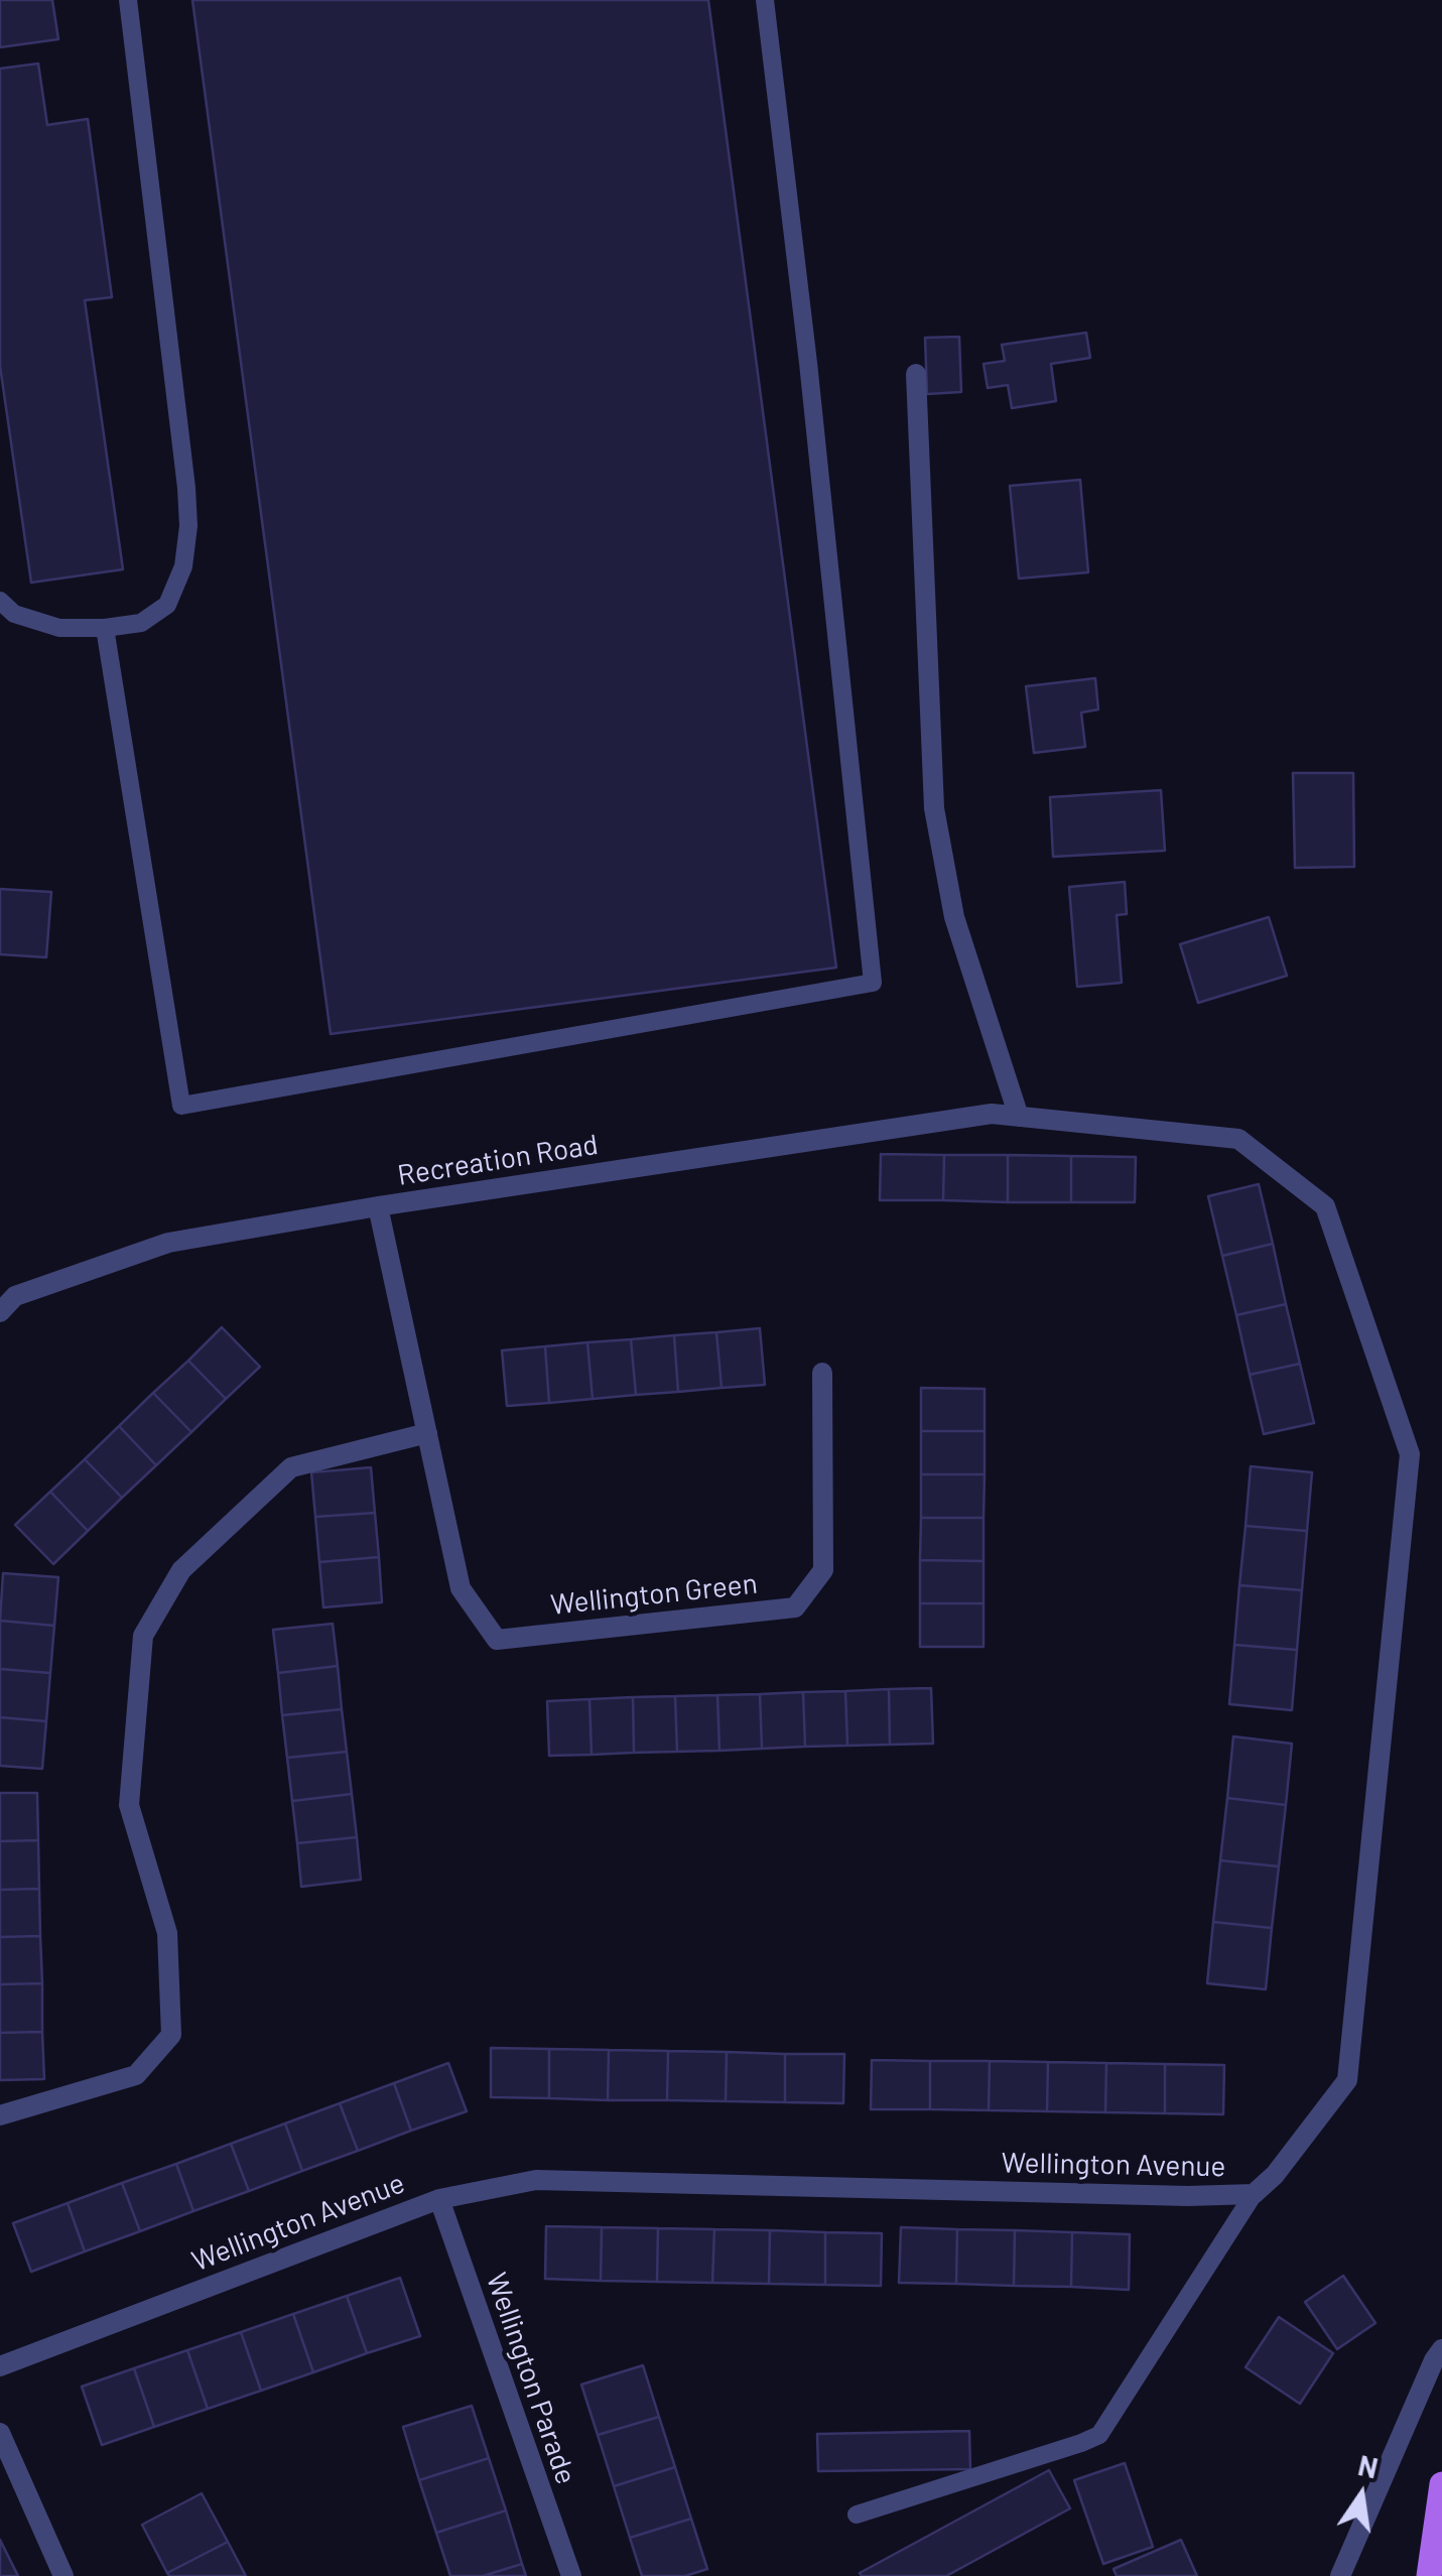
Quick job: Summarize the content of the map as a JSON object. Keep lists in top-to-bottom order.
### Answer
{
  "streets": {
    "street": [
      "Recreation Road",
      "Wellington Green",
      "Wellington Avenue",
      "Wellington Parade"
    ]
  },
  "crossings": [
    ["Recreation Road", "Wellington Green"],
    ["Recreation Road", "Wellington Avenue"],
    ["Wellington Avenue", "Wellington Parade"]
  ],
  "north": "top"
}
